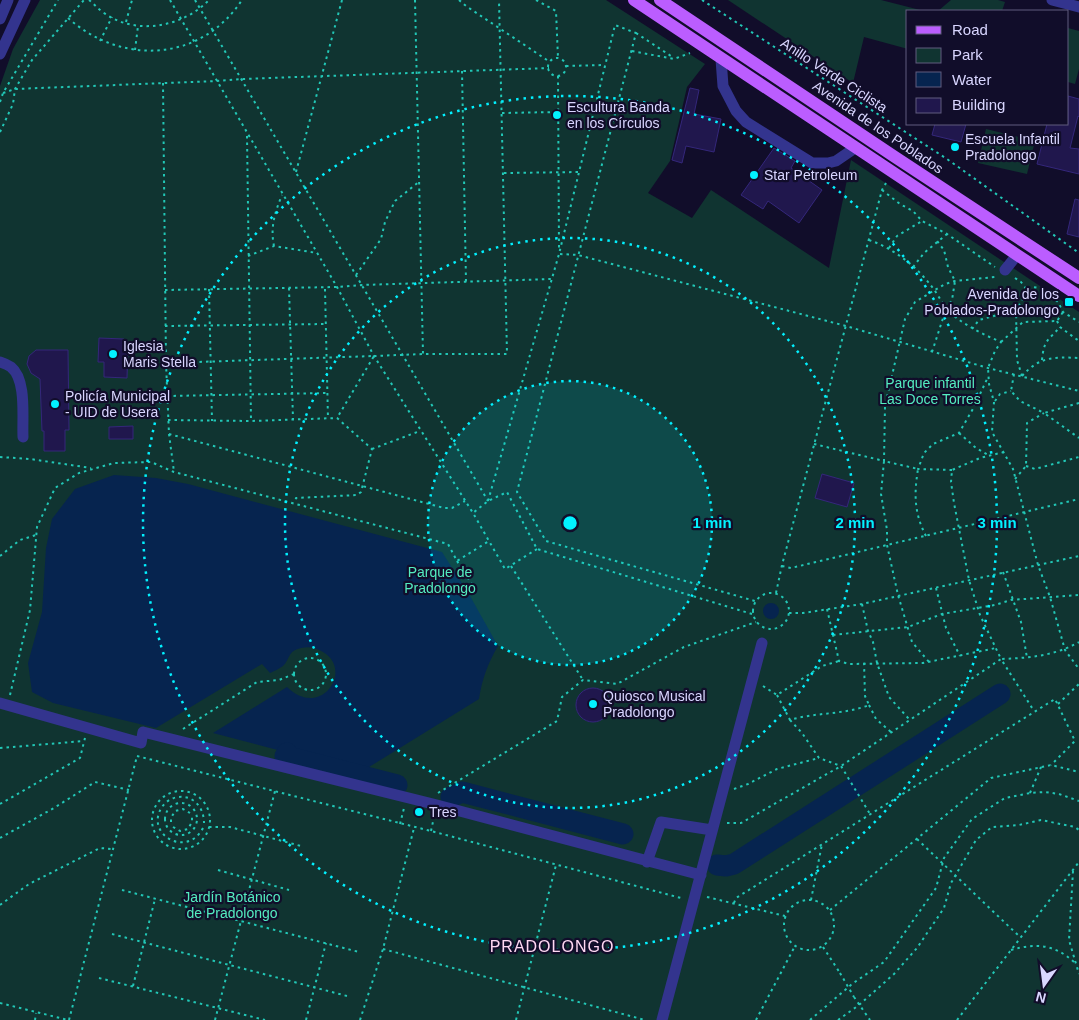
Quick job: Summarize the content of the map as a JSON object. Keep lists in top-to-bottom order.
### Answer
{
  "streets": {
    "main road": ["Avenida de los Poblados"],
    "path": ["Anillo Verde Ciclista"]
  },
  "districts": ["PRADOLONGO"],
  "parks": ["Parque infantil Las Doce Torres", "Parque de Pradolongo", "Jardín Botánico de Pradolongo"],
  "places": {
    "other": [
      "Escultura Banda en los Círculos",
      "Escuela Infantil Pradolongo",
      "Star Petroleum",
      "Iglesia Maris Stella",
      "Policía Municipal - UID de Usera",
      "Quiosco Musical Pradolongo",
      "Tres"
    ],
    "transit": ["Avenida de los Poblados-Pradolongo"]
  },
  "legend": [
    "Road",
    "Park",
    "Water",
    "Building"
  ],
  "north": "bottom",
  "rings": ["1 min", "2 min", "3 min"]
}
